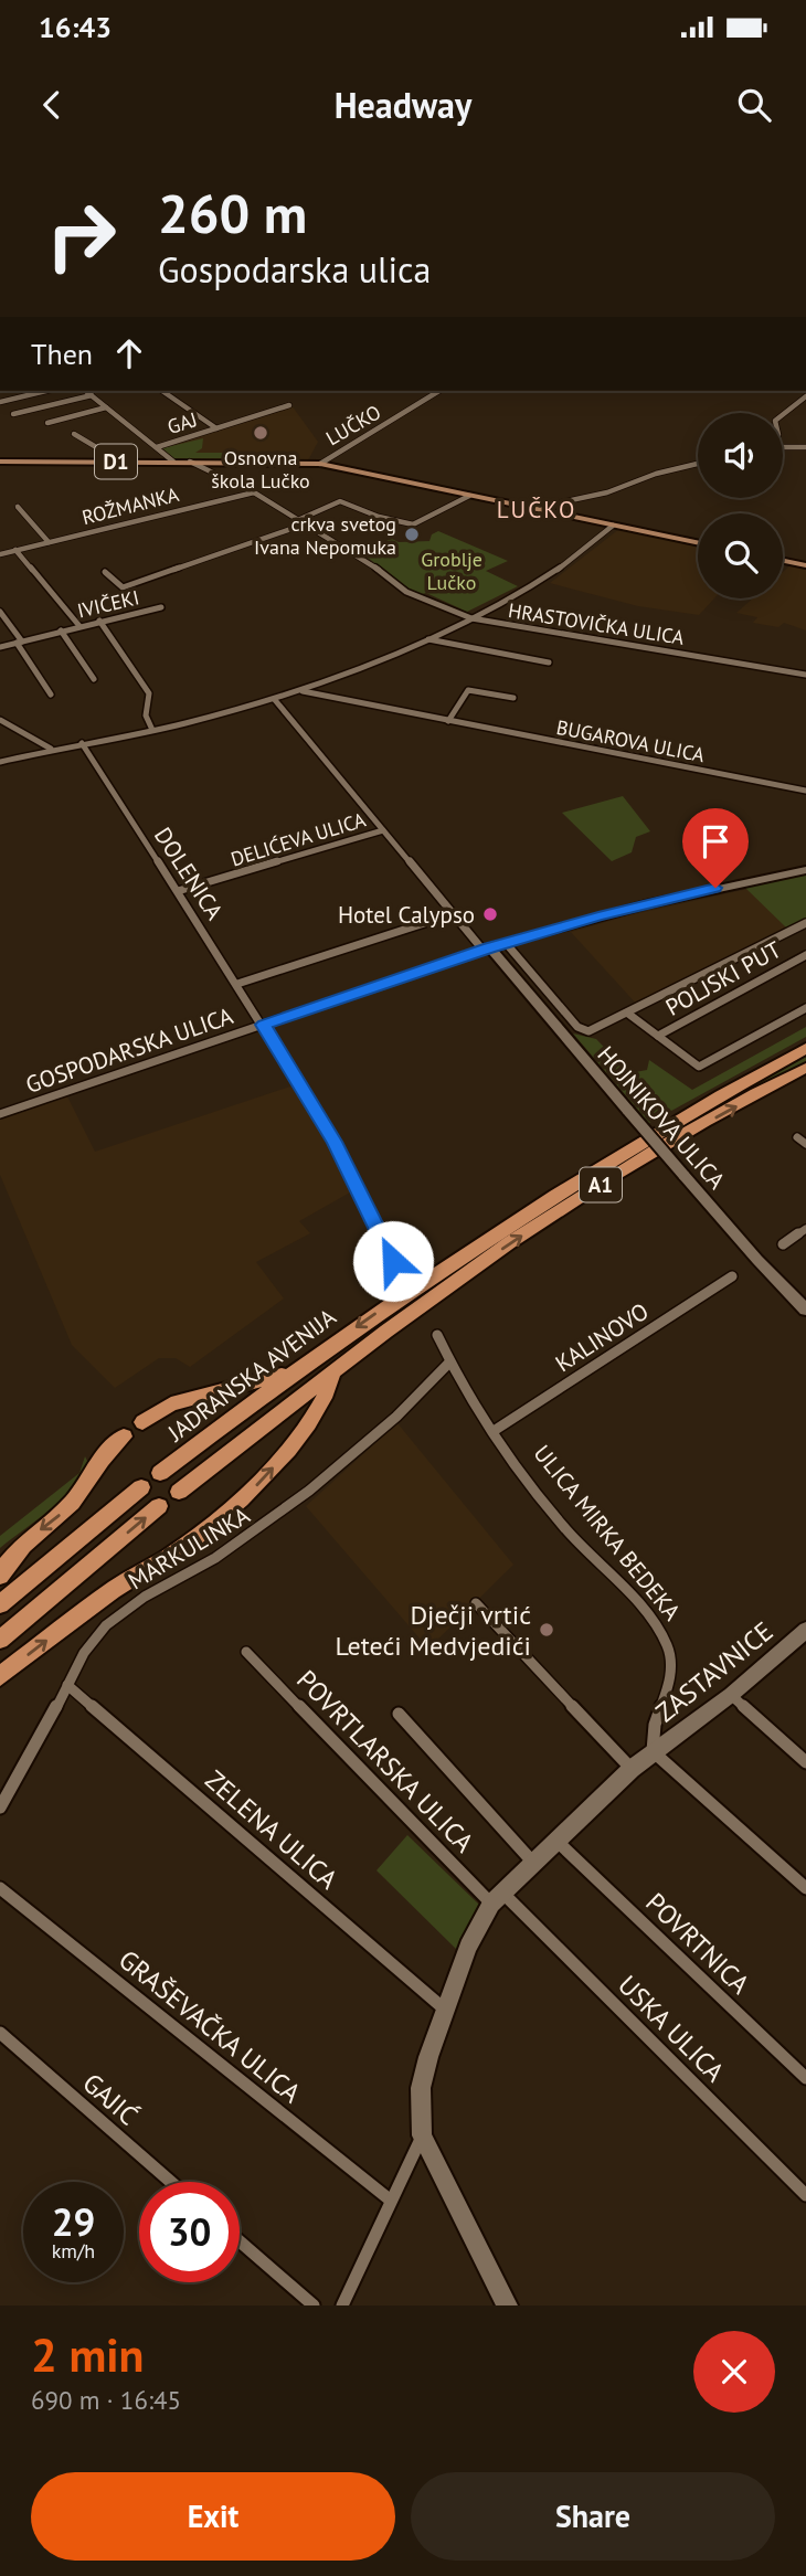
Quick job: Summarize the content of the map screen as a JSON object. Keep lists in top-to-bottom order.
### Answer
{
  "streets": {
    "highway": ["A1", "JADRANSKA AVENIJA"],
    "main road": ["D1", "HOJNIKOVA ULICA", "ZASTAVNICE"],
    "street": [
      "GAJ",
      "LUČKO",
      "ROŽMANKA",
      "IVIČEKI",
      "HRASTOVIČKA ULICA",
      "BUGAROVA ULICA",
      "DELIĆEVA ULICA",
      "DOLENICA",
      "POLJSKI PUT",
      "GOSPODARSKA ULICA",
      "KALINOVO",
      "ULICA MIRKA BEDEKA",
      "MARKULINKA",
      "POVRTLARSKA ULICA",
      "ZELENA ULICA",
      "POVRTNICA",
      "GRAŠEVAČKA ULICA",
      "USKA ULICA",
      "GAJIĆ"
    ]
  },
  "crossings": [
    ["GAJ", "D1"],
    ["LUČKO", "D1"],
    ["D1", "HRASTOVIČKA ULICA"],
    ["ROŽMANKA", "HRASTOVIČKA ULICA"],
    ["DELIĆEVA ULICA", "DOLENICA"],
    ["DELIĆEVA ULICA", "HOJNIKOVA ULICA"],
    ["DOLENICA", "GOSPODARSKA ULICA"],
    ["GOSPODARSKA ULICA", "HOJNIKOVA ULICA"],
    ["KALINOVO", "ULICA MIRKA BEDEKA"],
    ["ULICA MIRKA BEDEKA", "MARKULINKA"],
    ["ULICA MIRKA BEDEKA", "ZASTAVNICE"],
    ["MARKULINKA", "ZELENA ULICA"],
    ["POVRTLARSKA ULICA", "USKA ULICA"]
  ],
  "districts": ["LUČKO"],
  "parks": ["Groblje Lučko"],
  "places": [
    "Osnovna škola Lučko",
    "crkva svetog Ivana Nepomuka",
    "Hotel Calypso",
    "Dječji vrtić Leteći Medvjedići"
  ],
  "page": {
    "status": "16:43",
    "header": "Headway",
    "turn": ["260 m", "Gospodarska ulica"],
    "then": "Then",
    "speed": "29 km/h",
    "limit": "30",
    "heading": ["2 min", "690 m · 16:45"],
    "buttons": ["Exit", "Share"]
  }
}
